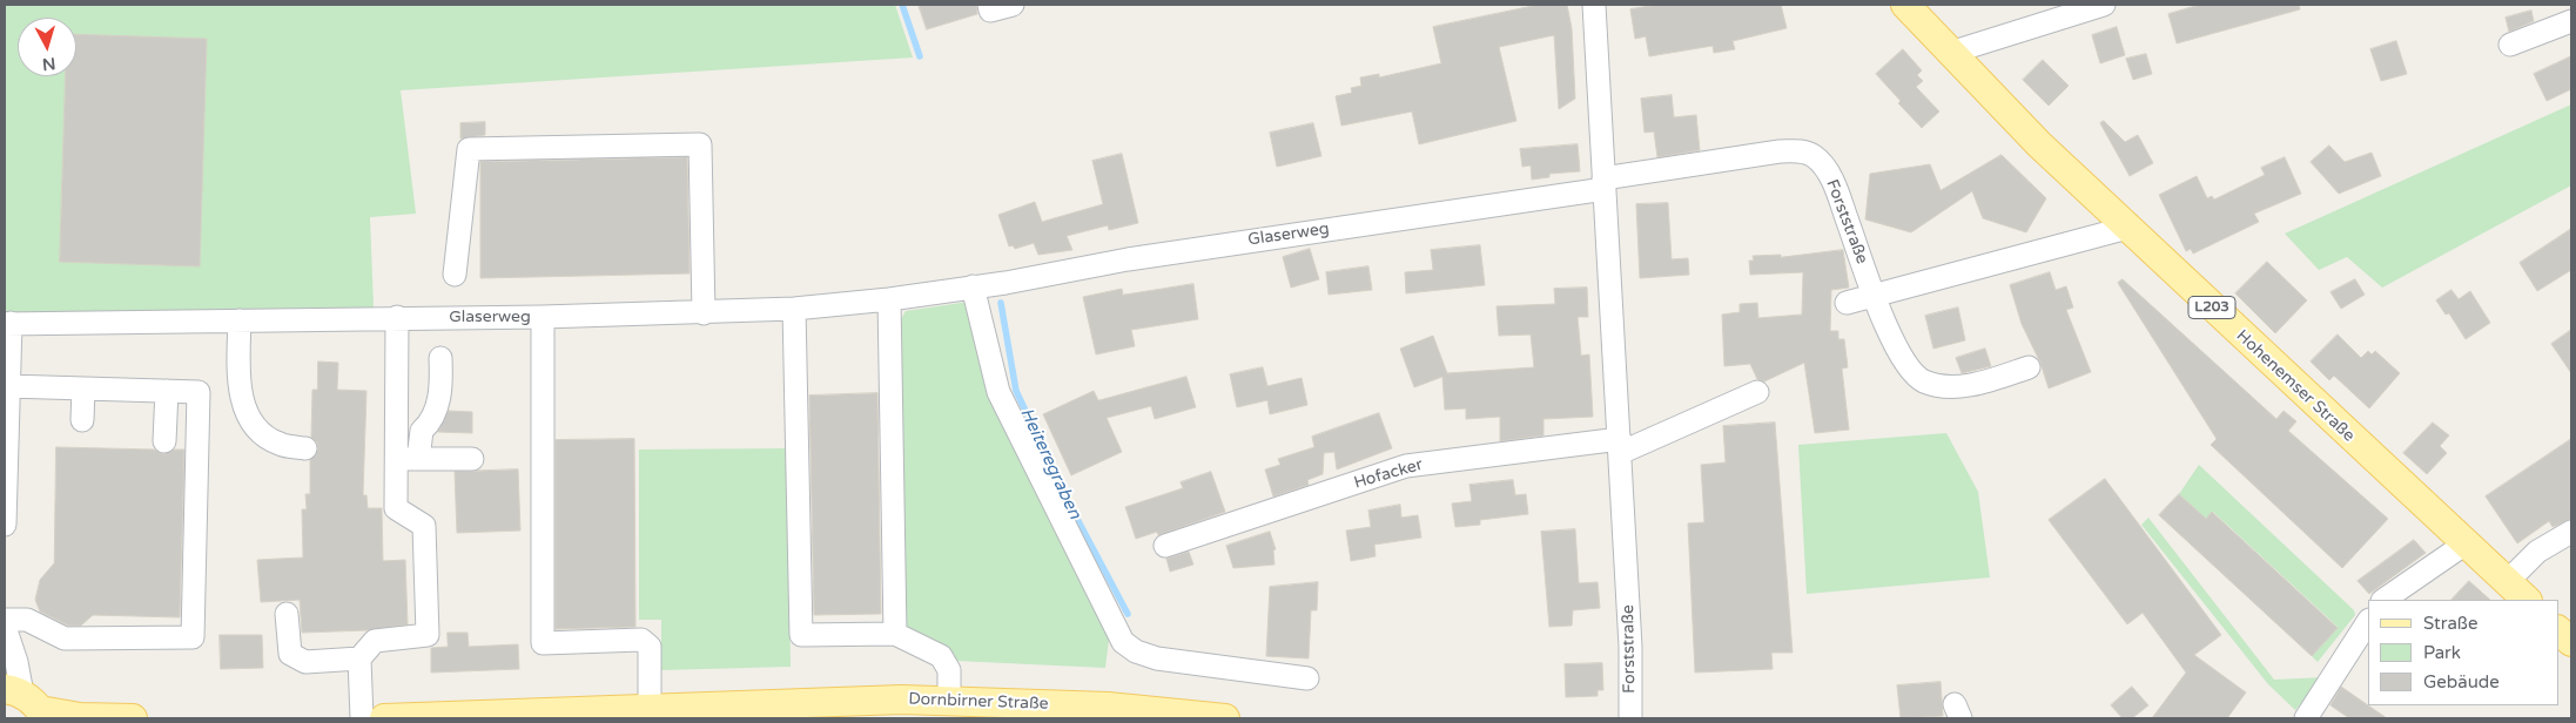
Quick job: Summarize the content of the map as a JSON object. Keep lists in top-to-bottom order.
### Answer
{
  "streets": {
    "main road": ["L203", "Hohenemser Straße", "Dornbirner Straße"],
    "street": ["Forststraße", "Glaserweg", "Hofacker"]
  },
  "crossings": [
    ["Forststraße", "Glaserweg"],
    ["Forststraße", "Hofacker"]
  ],
  "water": ["Heiteregraben"],
  "legend": ["Straße", "Park", "Gebäude"],
  "north": "bottom"
}
